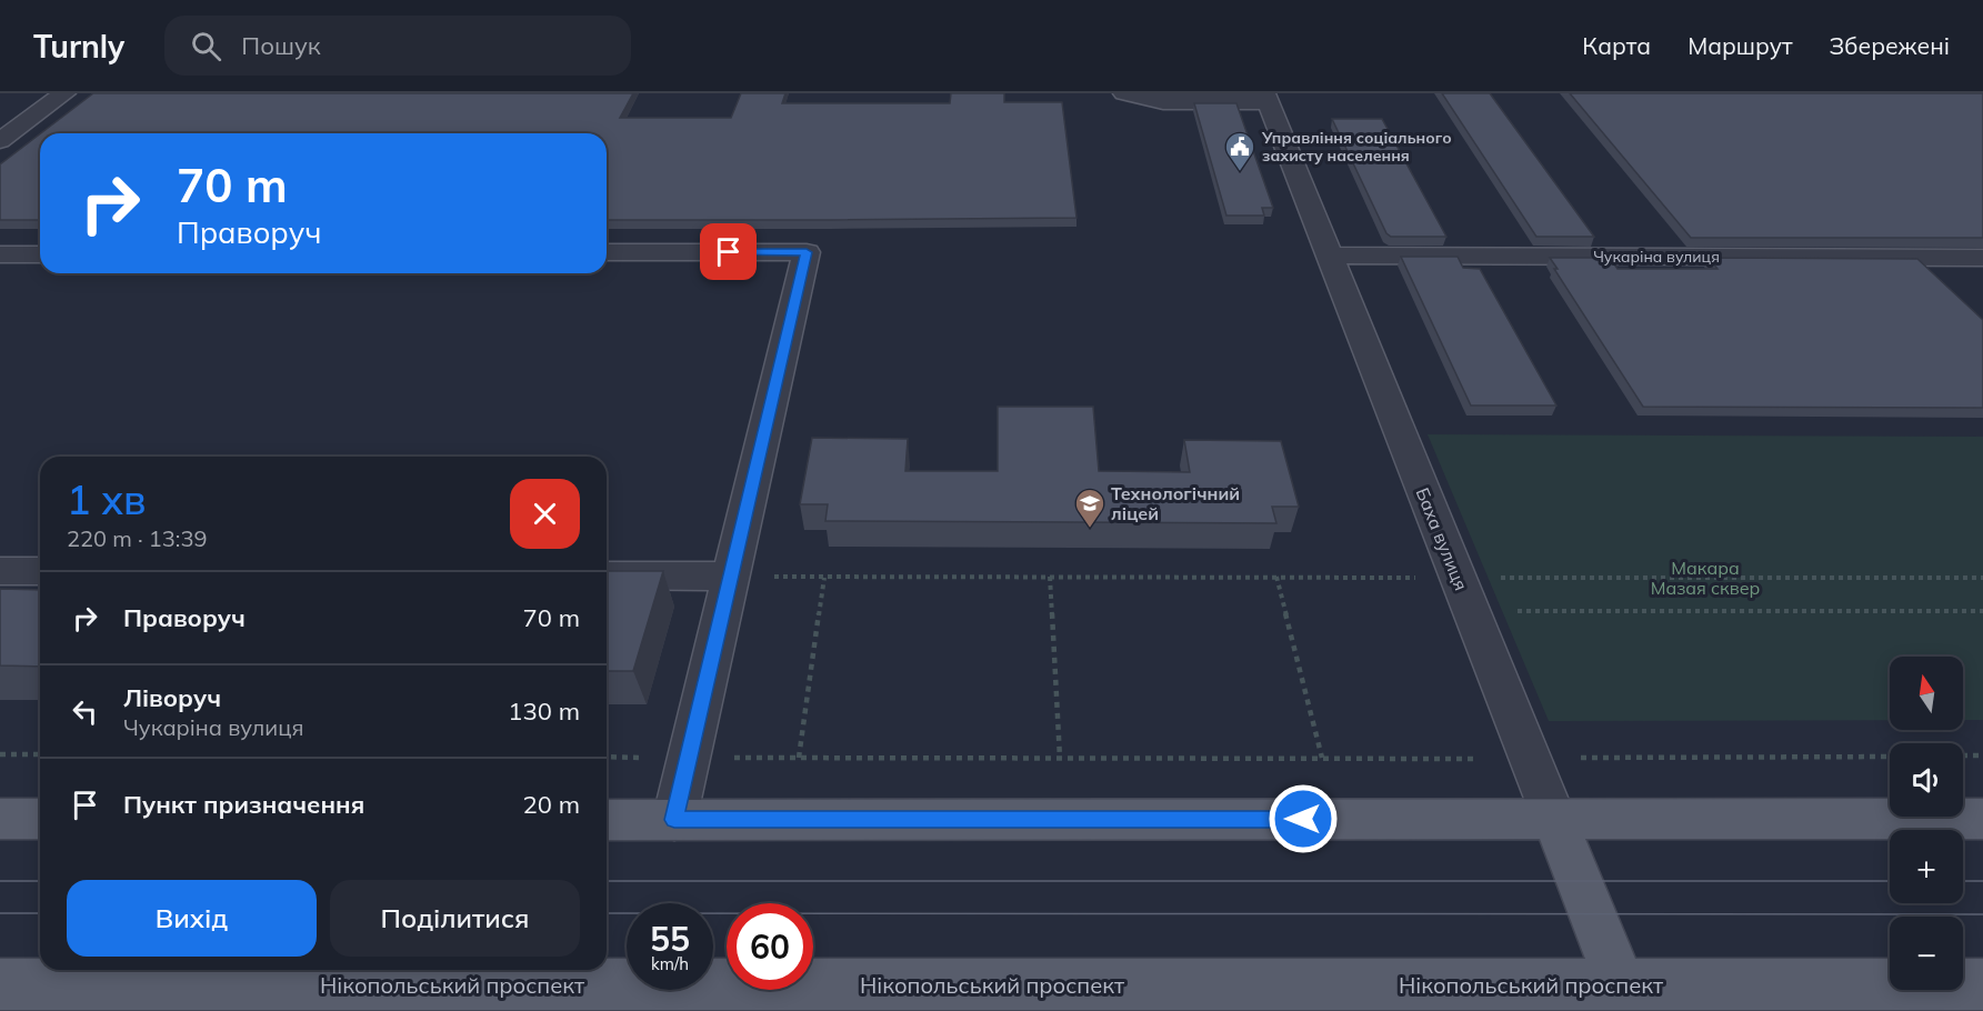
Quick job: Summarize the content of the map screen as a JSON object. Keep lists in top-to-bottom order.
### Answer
{
  "streets": {
    "main road": ["Баха вулиця", "Нікопольський проспект"],
    "street": ["Чукаріна вулиця"]
  },
  "crossings": [
    ["Чукаріна вулиця", "Баха вулиця"],
    ["Баха вулиця", "Нікопольський проспект"]
  ],
  "parks": ["Макара Мазая сквер"],
  "places": {
    "public building": ["Управління соціального захисту населення"],
    "school or university": ["Технологічний ліцей"]
  },
  "north": "top",
  "page": {
    "header": "Turnly",
    "search": "Пошук",
    "nav": ["Карта", "Маршрут", "Збережені"],
    "turn": ["70 m", "Праворуч"],
    "heading": ["1 хв", "220 m · 13:39"],
    "list": [
      {
        "name": "Праворуч",
        "value": "70 m"
      },
      {
        "name": "Ліворуч",
        "note": "Чукаріна вулиця",
        "value": "130 m"
      },
      {
        "name": "Пункт призначення",
        "value": "20 m"
      }
    ],
    "map_buttons": ["+", "−"],
    "buttons": ["Вихід", "Поділитися"],
    "speed": "55 km/h",
    "limit": "60"
  }
}
